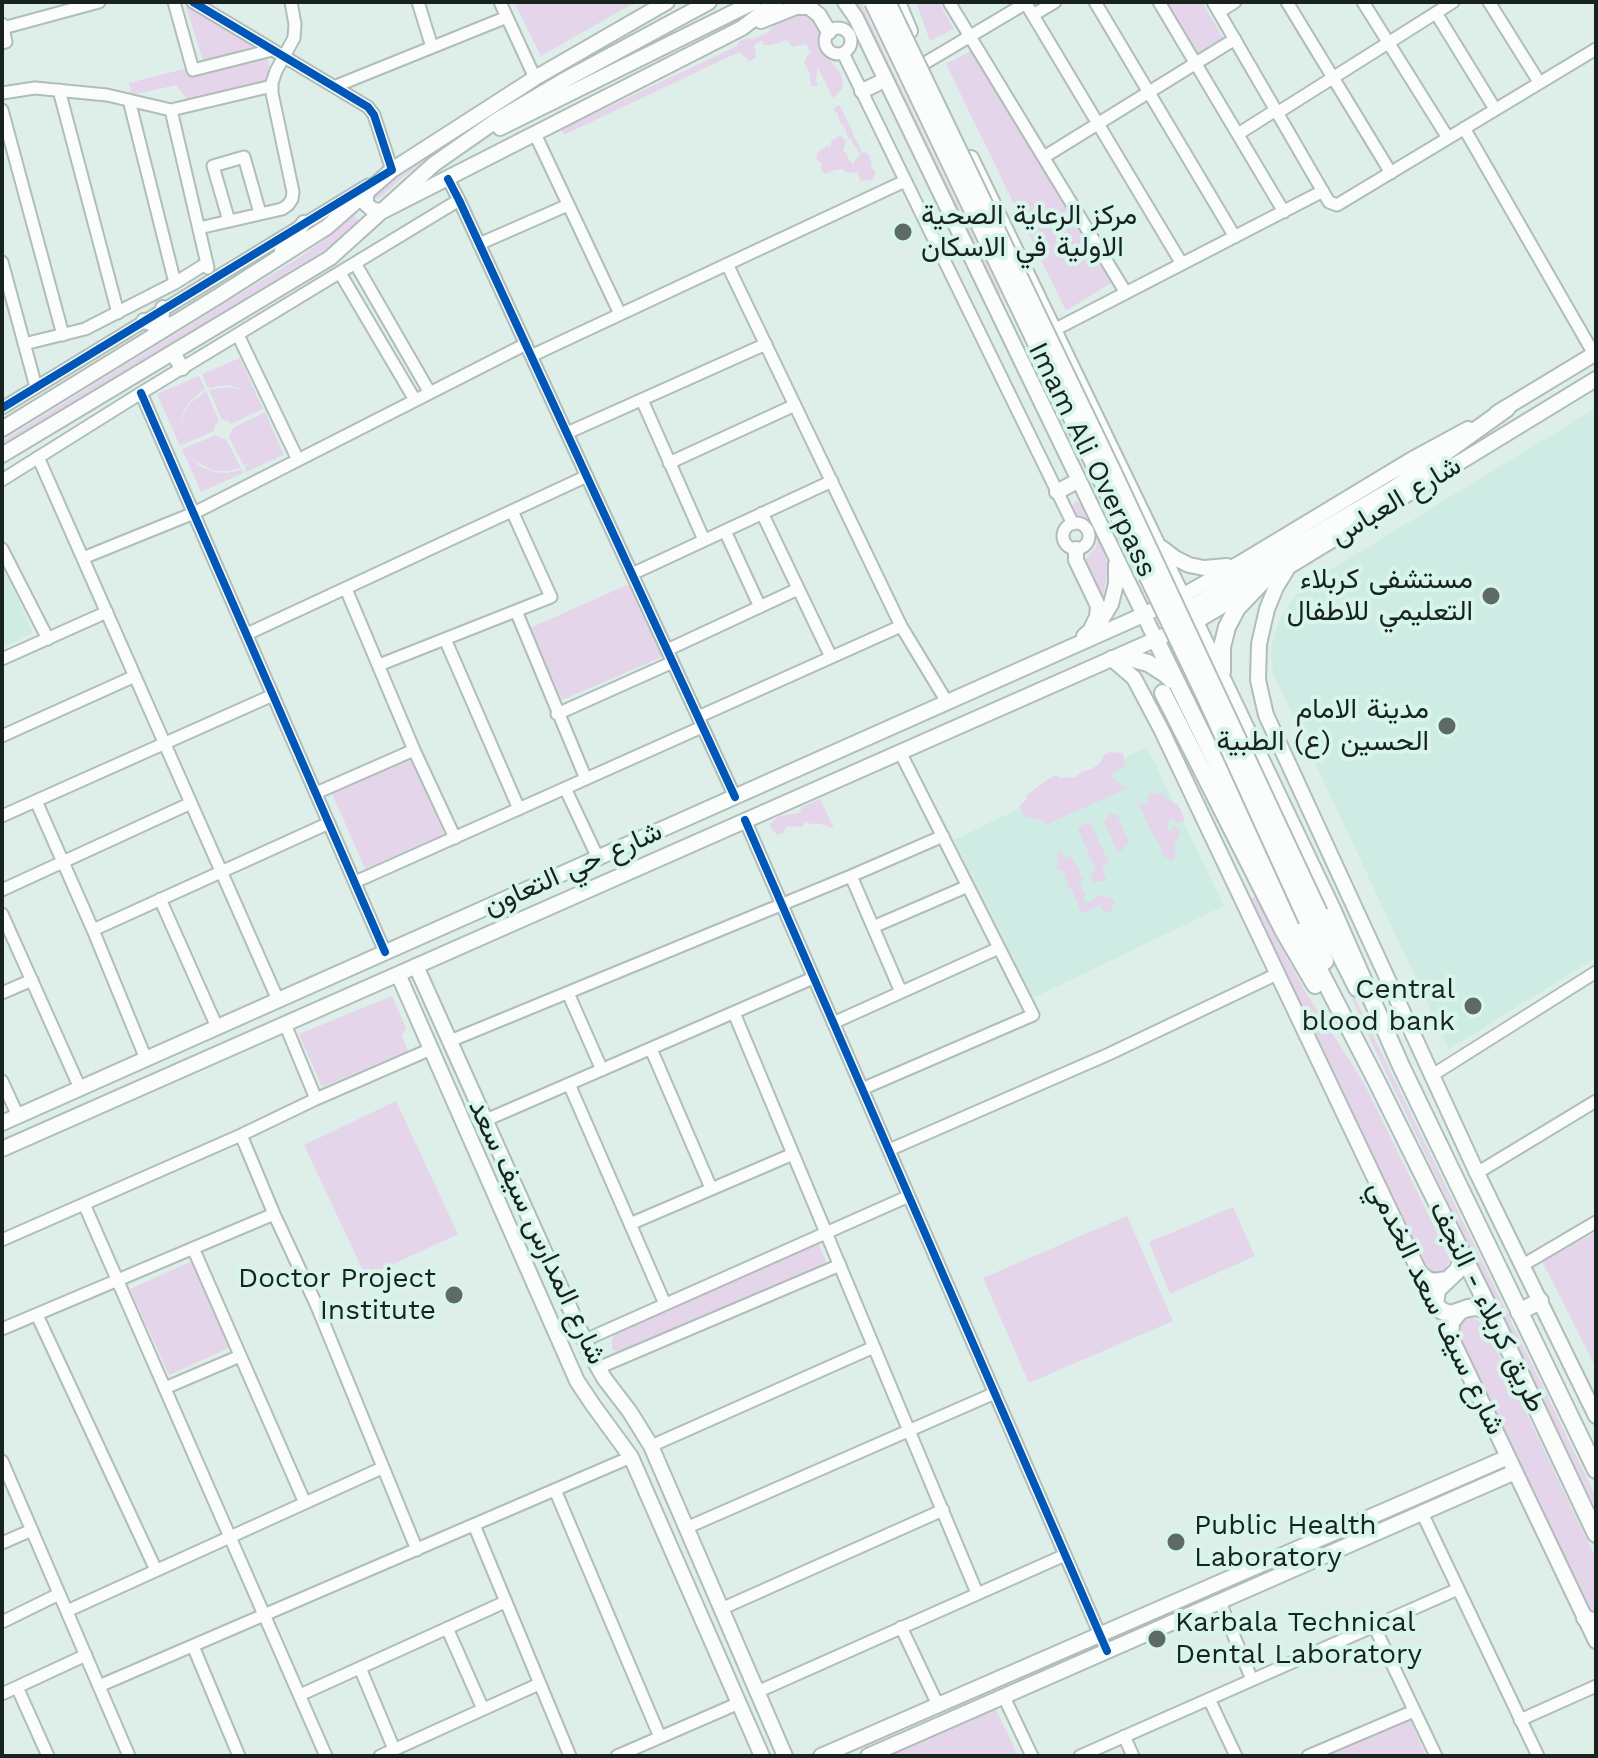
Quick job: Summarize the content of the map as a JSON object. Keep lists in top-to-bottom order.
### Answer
{
  "streets": {
    "highway": ["Imam Ali Overpass", "طريق كربلاء - النجف"],
    "main road": [
      "شارع العباس",
      "شارع حي التعاون",
      "شارع المدارس سيف سعد",
      "شارع سيف سعد الخدمي"
    ]
  },
  "crossings": [
    ["شارع العباس", "شارع حي التعاون"],
    ["شارع حي التعاون", "شارع المدارس سيف سعد"],
    ["شارع حي التعاون", "شارع سيف سعد الخدمي"]
  ],
  "places": [
    "مركز الرعاية الصحية الاولية في الاسكان",
    "مستشفى كربلاء التعليمي للاطفال",
    "مدينة الامام الحسين (ع) الطبية",
    "Central blood bank",
    "Doctor Project Institute",
    "Public Health Laboratory",
    "Karbala Technical Dental Laboratory"
  ]
}
